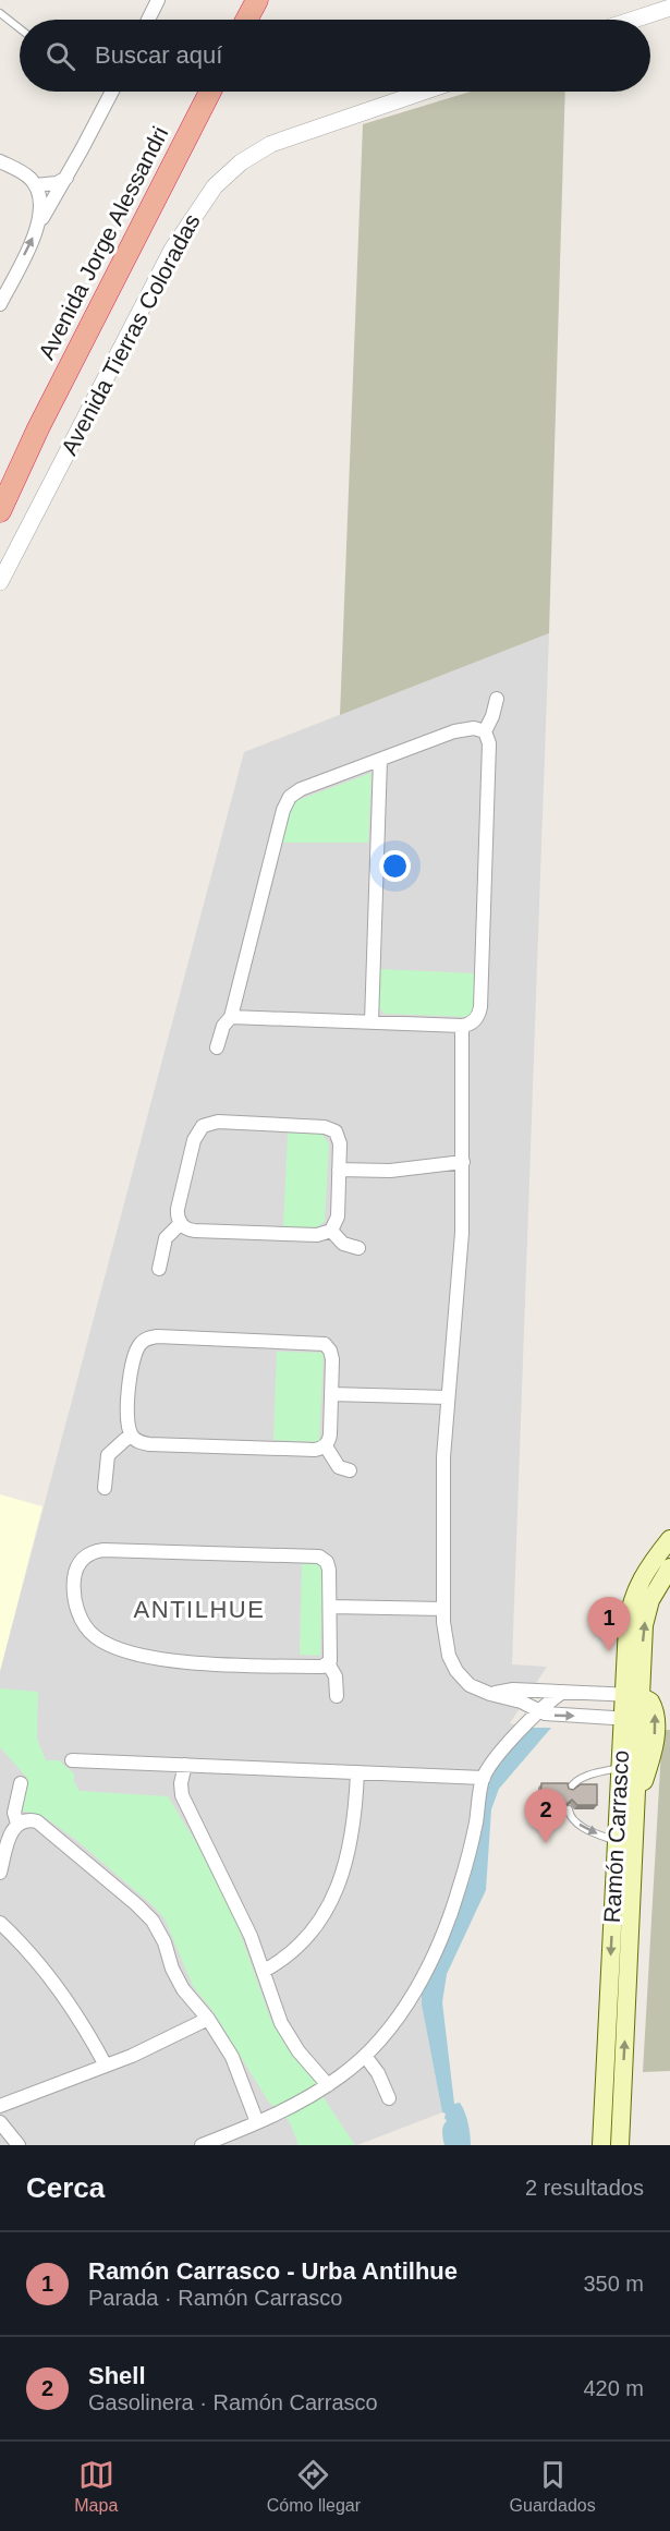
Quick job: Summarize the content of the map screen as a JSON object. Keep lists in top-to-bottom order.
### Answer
{
  "streets": {
    "highway": ["Avenida Jorge Alessandri"],
    "main road": ["Ramón Carrasco"],
    "street": ["Avenida Tierras Coloradas"]
  },
  "districts": ["ANTILHUE"],
  "page": {
    "search": "Buscar aquí",
    "pins": ["1", "2"],
    "heading": ["Cerca", "2 resultados"],
    "list": [
      {
        "mark": "1",
        "name": "Ramón Carrasco - Urba Antilhue",
        "note": "Parada · Ramón Carrasco",
        "value": "350 m"
      },
      {
        "mark": "2",
        "name": "Shell",
        "note": "Gasolinera · Ramón Carrasco",
        "value": "420 m"
      }
    ],
    "nav": ["Mapa", "Cómo llegar", "Guardados"]
  }
}
